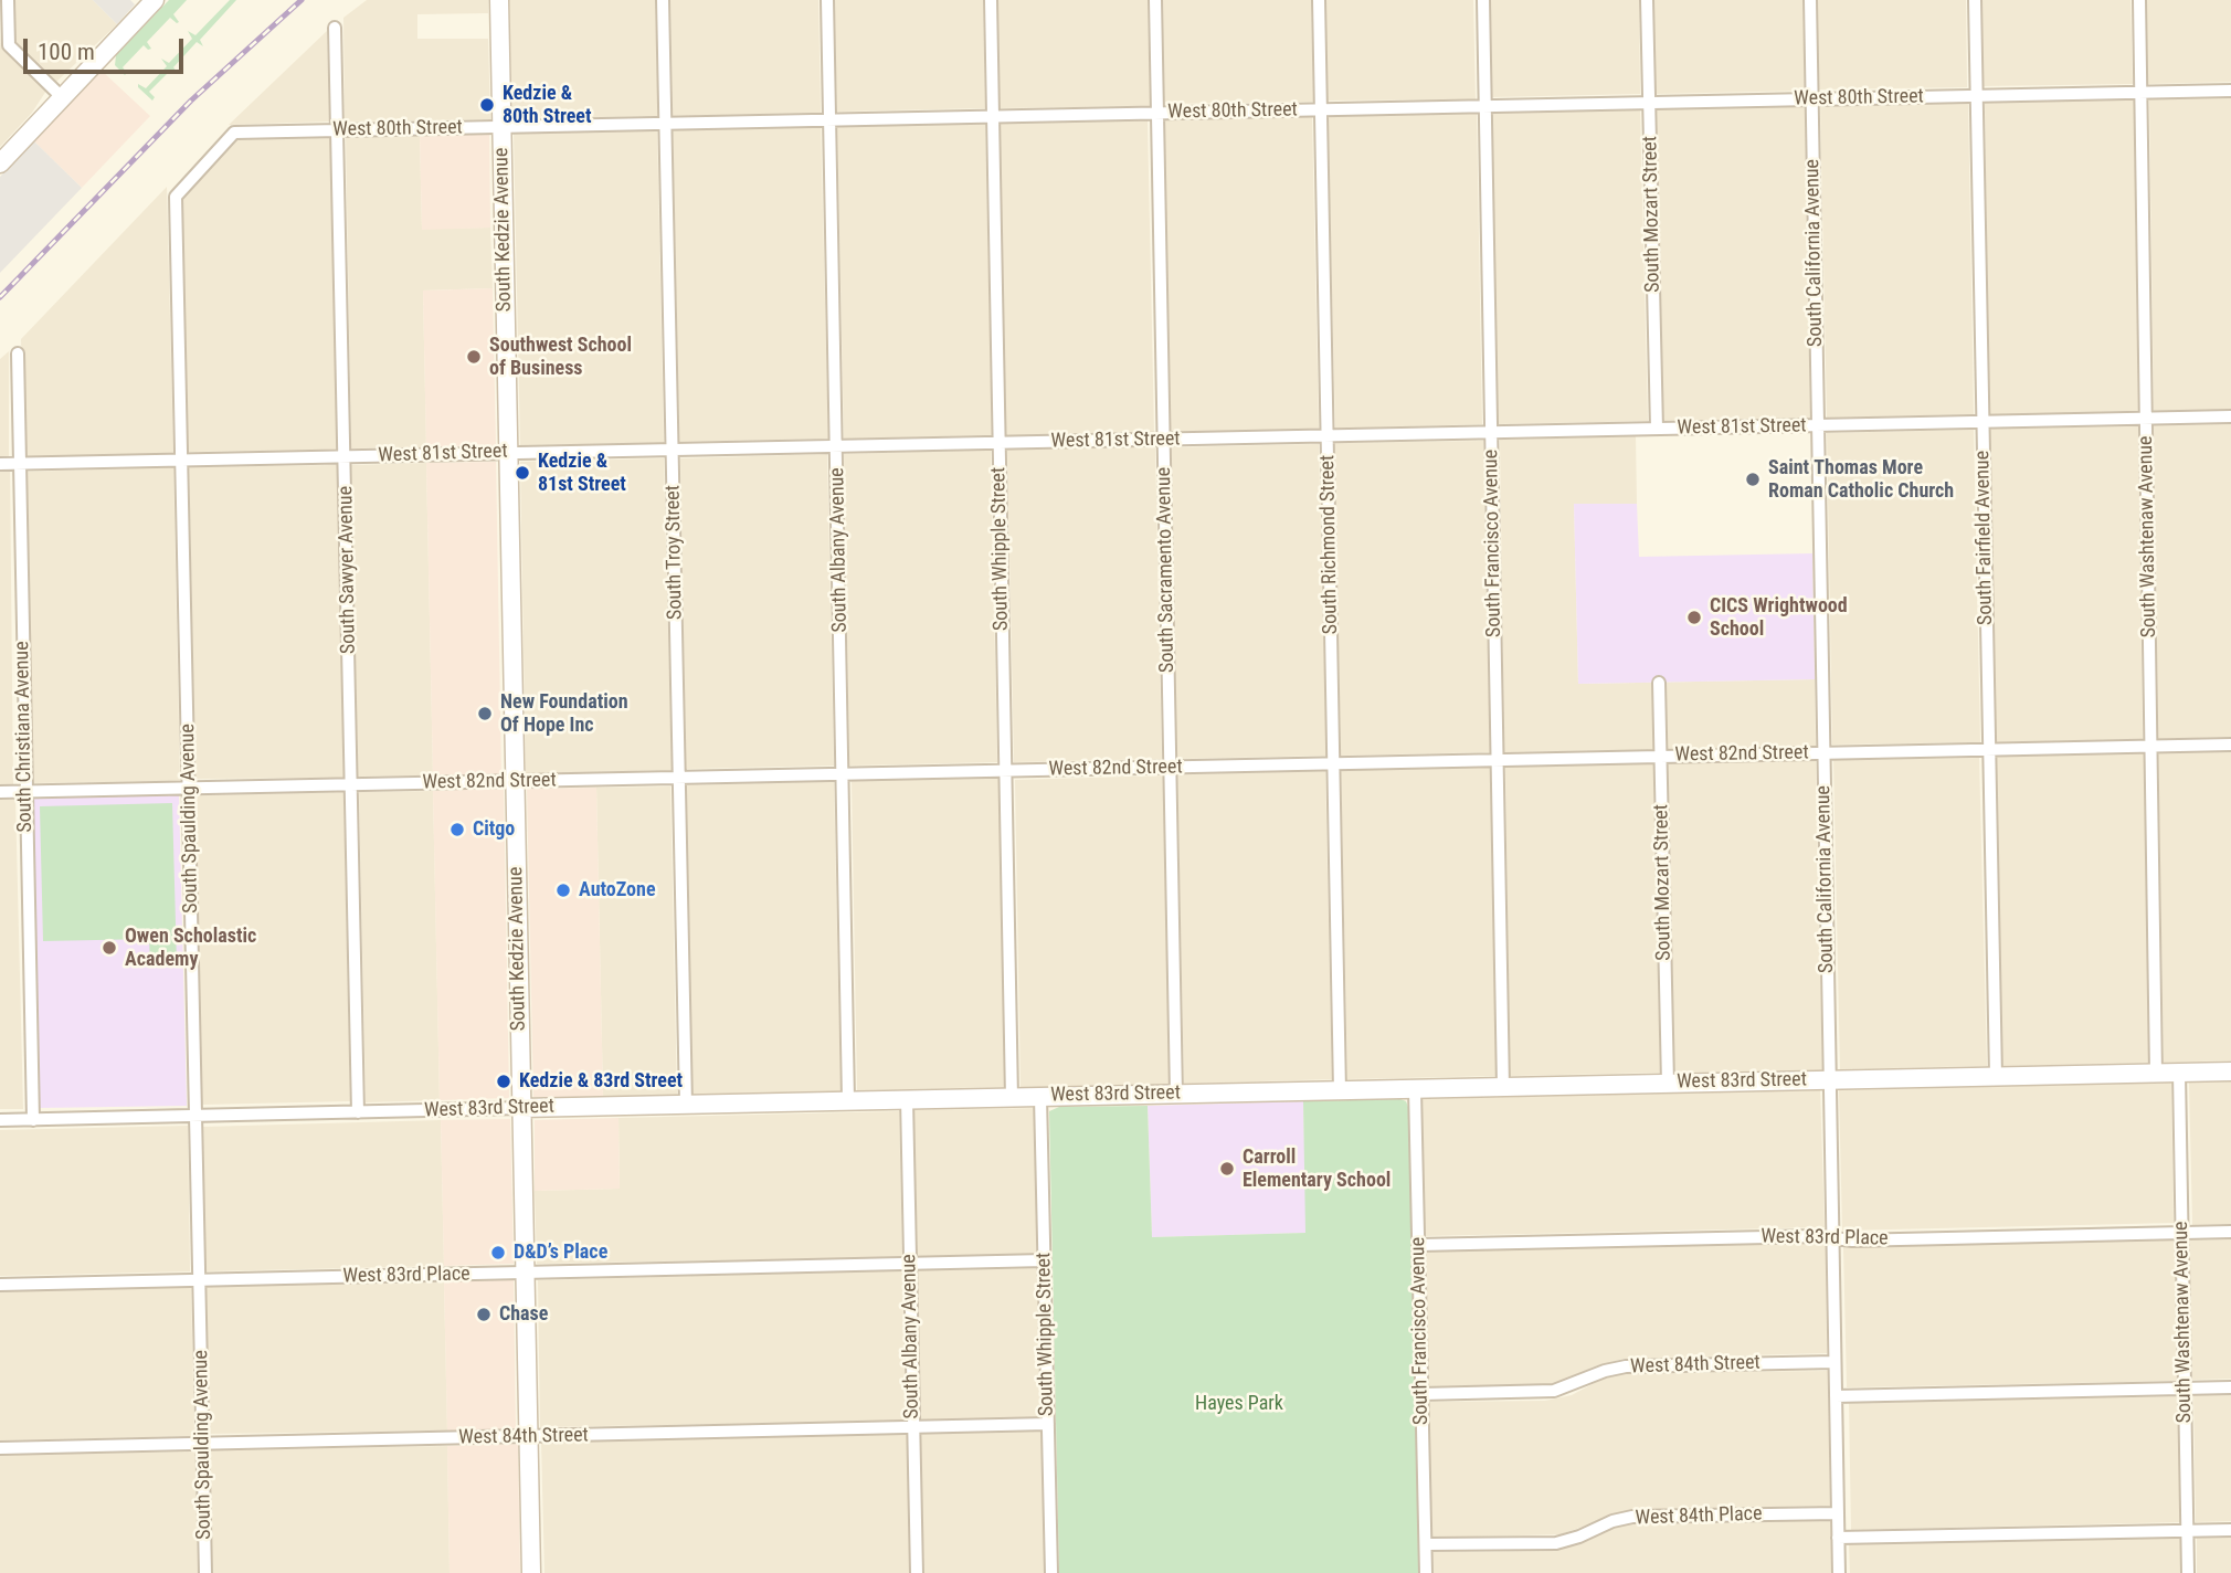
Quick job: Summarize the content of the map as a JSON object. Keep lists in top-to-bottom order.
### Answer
{
  "streets": {
    "main road": ["South Kedzie Avenue", "West 83rd Street"],
    "street": [
      "West 80th Street",
      "South Mozart Street",
      "South California Avenue",
      "West 81st Street",
      "South Washtenaw Avenue",
      "South Fairfield Avenue",
      "South Francisco Avenue",
      "South Richmond Street",
      "South Whipple Street",
      "South Albany Avenue",
      "South Troy Street",
      "South Sawyer Avenue",
      "South Sacramento Avenue",
      "South Christiana Avenue",
      "West 82nd Street",
      "South Spaulding Avenue",
      "West 83rd Place",
      "West 84th Street",
      "West 84th Place"
    ]
  },
  "crossings": [
    ["West 80th Street", "South Mozart Street"],
    ["West 80th Street", "South Kedzie Avenue"],
    ["West 80th Street", "South California Avenue"],
    ["West 80th Street", "South Washtenaw Avenue"],
    ["West 80th Street", "South Fairfield Avenue"],
    ["West 80th Street", "South Francisco Avenue"],
    ["West 80th Street", "South Richmond Street"],
    ["West 80th Street", "South Whipple Street"],
    ["West 80th Street", "South Albany Avenue"],
    ["West 80th Street", "South Troy Street"],
    ["West 80th Street", "South Sawyer Avenue"],
    ["West 80th Street", "South Sacramento Avenue"],
    ["West 80th Street", "South Spaulding Avenue"],
    ["South Mozart Street", "West 81st Street"],
    ["South Mozart Street", "West 82nd Street"],
    ["South Mozart Street", "West 83rd Street"],
    ["South Kedzie Avenue", "West 81st Street"],
    ["South Kedzie Avenue", "West 82nd Street"],
    ["South Kedzie Avenue", "West 83rd Street"],
    ["South Kedzie Avenue", "West 83rd Place"],
    ["South Kedzie Avenue", "West 84th Street"],
    ["South California Avenue", "West 81st Street"],
    ["South California Avenue", "West 82nd Street"],
    ["South California Avenue", "West 83rd Street"],
    ["South California Avenue", "West 83rd Place"],
    ["South California Avenue", "West 84th Street"],
    ["South California Avenue", "West 84th Place"],
    ["West 81st Street", "South Washtenaw Avenue"],
    ["West 81st Street", "South Fairfield Avenue"],
    ["West 81st Street", "South Francisco Avenue"],
    ["West 81st Street", "South Richmond Street"],
    ["West 81st Street", "South Whipple Street"],
    ["West 81st Street", "South Albany Avenue"],
    ["West 81st Street", "South Troy Street"],
    ["West 81st Street", "South Sawyer Avenue"],
    ["West 81st Street", "South Sacramento Avenue"],
    ["West 81st Street", "South Christiana Avenue"],
    ["West 81st Street", "South Spaulding Avenue"],
    ["South Washtenaw Avenue", "West 82nd Street"],
    ["South Washtenaw Avenue", "West 83rd Street"],
    ["South Washtenaw Avenue", "West 83rd Place"],
    ["South Fairfield Avenue", "West 82nd Street"],
    ["South Fairfield Avenue", "West 83rd Street"],
    ["South Francisco Avenue", "West 82nd Street"],
    ["South Francisco Avenue", "West 83rd Street"],
    ["South Francisco Avenue", "West 83rd Place"],
    ["South Francisco Avenue", "West 84th Street"],
    ["South Francisco Avenue", "West 84th Place"],
    ["South Richmond Street", "West 82nd Street"],
    ["South Richmond Street", "West 83rd Street"],
    ["South Whipple Street", "West 82nd Street"],
    ["South Whipple Street", "West 83rd Street"],
    ["South Whipple Street", "West 83rd Place"],
    ["South Whipple Street", "West 84th Street"],
    ["South Albany Avenue", "West 82nd Street"],
    ["South Albany Avenue", "West 83rd Street"],
    ["South Albany Avenue", "West 83rd Place"],
    ["South Albany Avenue", "West 84th Street"],
    ["South Troy Street", "West 82nd Street"],
    ["South Troy Street", "West 83rd Street"],
    ["South Sawyer Avenue", "West 82nd Street"],
    ["South Sawyer Avenue", "West 83rd Street"],
    ["South Sacramento Avenue", "West 82nd Street"],
    ["South Sacramento Avenue", "West 83rd Street"],
    ["South Christiana Avenue", "West 82nd Street"],
    ["South Christiana Avenue", "West 83rd Street"],
    ["West 82nd Street", "South Spaulding Avenue"],
    ["South Spaulding Avenue", "West 83rd Street"],
    ["South Spaulding Avenue", "West 83rd Place"],
    ["South Spaulding Avenue", "West 84th Street"]
  ],
  "parks": ["Hayes Park"],
  "places": [
    "Kedzie & 80th Street",
    "Southwest School of Business",
    "Kedzie & 81st Street",
    "Saint Thomas More Roman Catholic Church",
    "CICS Wrightwood School",
    "New Foundation Of Hope Inc",
    "Citgo",
    "AutoZone",
    "Owen Scholastic Academy",
    "Kedzie & 83rd Street",
    "Carroll Elementary School",
    "D&D’s Place",
    "Chase"
  ],
  "scale_bar": "100 m"
}
